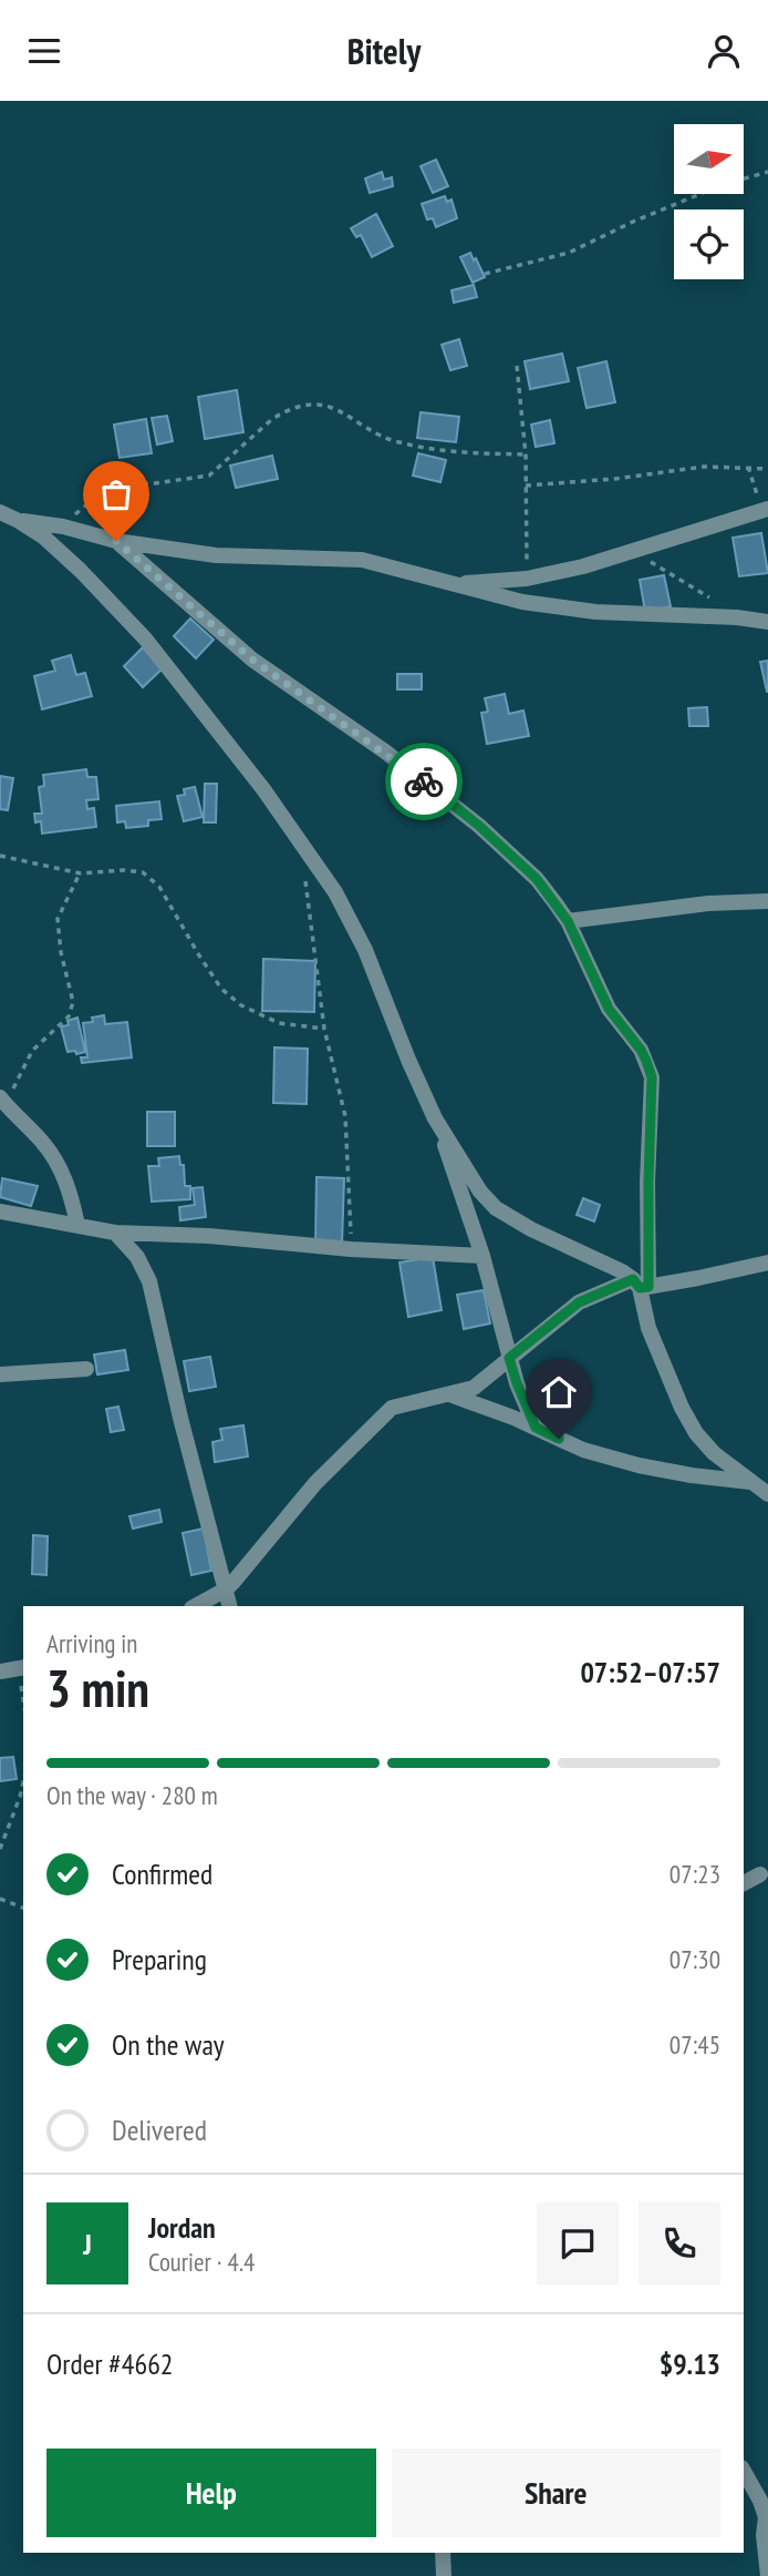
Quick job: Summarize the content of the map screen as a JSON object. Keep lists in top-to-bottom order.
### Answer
{
  "north": "right",
  "page": {
    "header": "Bitely",
    "heading": ["3 min", "Arriving in", "07:52–07:57"],
    "panel": [
      "Jordan",
      "Courier · 4.4",
      "Order #4662",
      "$9.13"
    ],
    "bar": "On the way · 280 m",
    "list": [
      ["Confirmed", "07:23"],
      ["Preparing", "07:30"],
      ["On the way", "07:45"],
      "Delivered"
    ],
    "round": "J",
    "buttons": ["Help", "Share"]
  }
}
